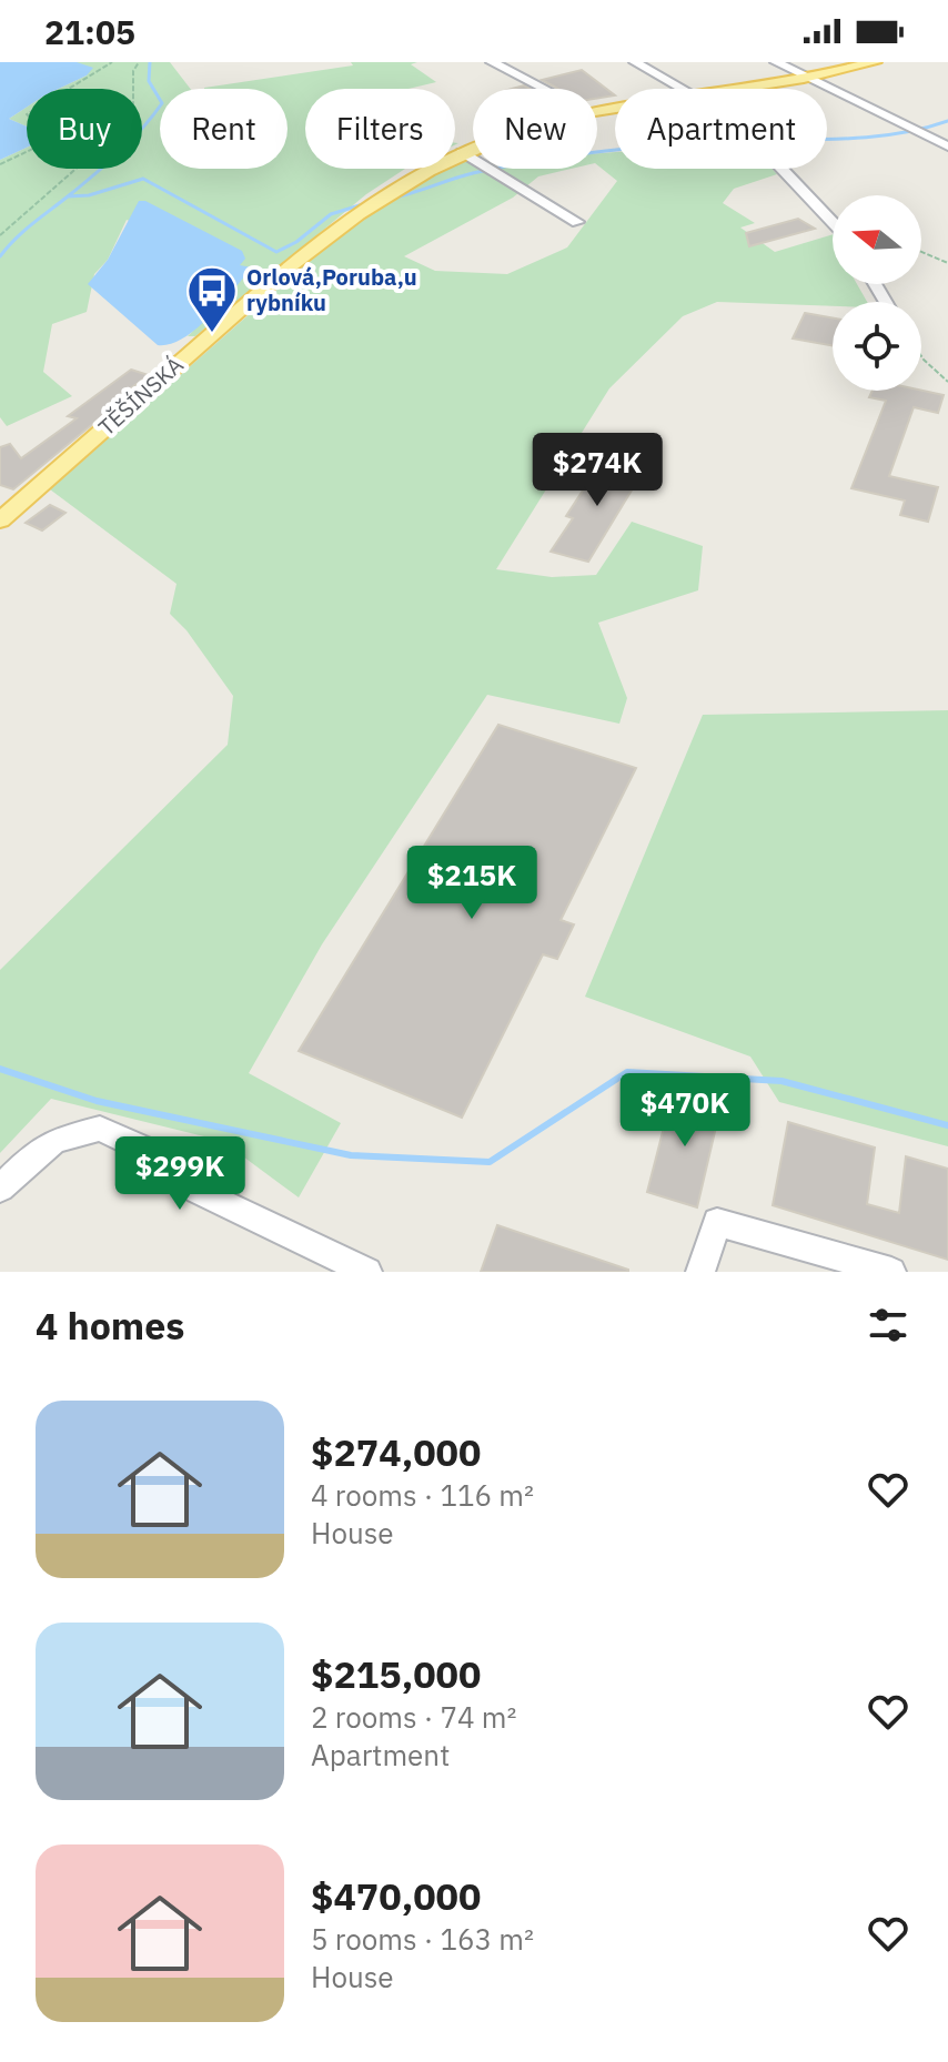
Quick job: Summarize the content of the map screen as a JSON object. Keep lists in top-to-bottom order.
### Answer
{
  "streets": {
    "main road": ["TĚŠÍNSKÁ"]
  },
  "places": {
    "bus stop": ["Orlová,Poruba,u rybníku"]
  },
  "north": "left",
  "page": {
    "status": "21:05",
    "chip": [
      "Buy",
      "Rent",
      "Filters",
      "New",
      "Apartment"
    ],
    "price": [
      "$274K",
      "$215K",
      "$470K",
      "$299K"
    ],
    "heading": "4 homes",
    "list": [
      {
        "name": "$274,000",
        "note": "4 rooms · 116 m² · House"
      },
      {
        "name": "$215,000",
        "note": "2 rooms · 74 m² · Apartment"
      },
      {
        "name": "$470,000",
        "note": "5 rooms · 163 m² · House"
      }
    ]
  }
}
